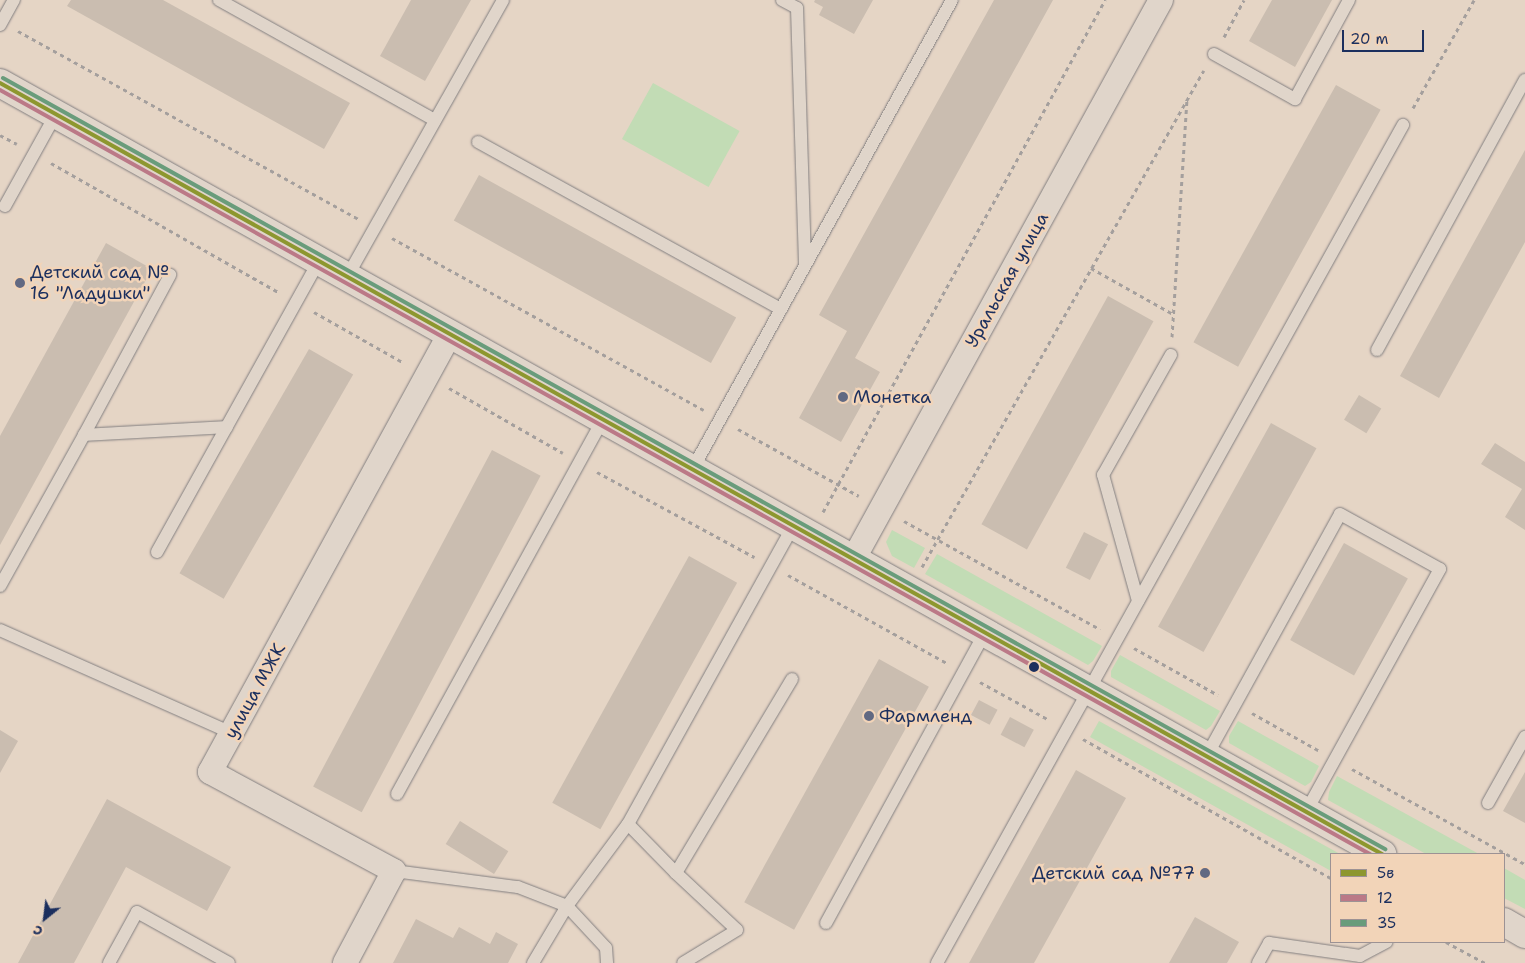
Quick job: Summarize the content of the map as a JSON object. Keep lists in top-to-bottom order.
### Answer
{
  "streets": {
    "street": ["Уральская улица", "улица МЖК"]
  },
  "places": [
    "Детский сад № 16 \"Ладушки\"",
    "Монетка",
    "Фармленд",
    "Детский сад №77"
  ],
  "lines": ["transit line 35", "transit line 5в", "transit line 12"],
  "legend": ["5в", "12", "35"],
  "scale_bar": "20 m",
  "north": "bottom left"
}
